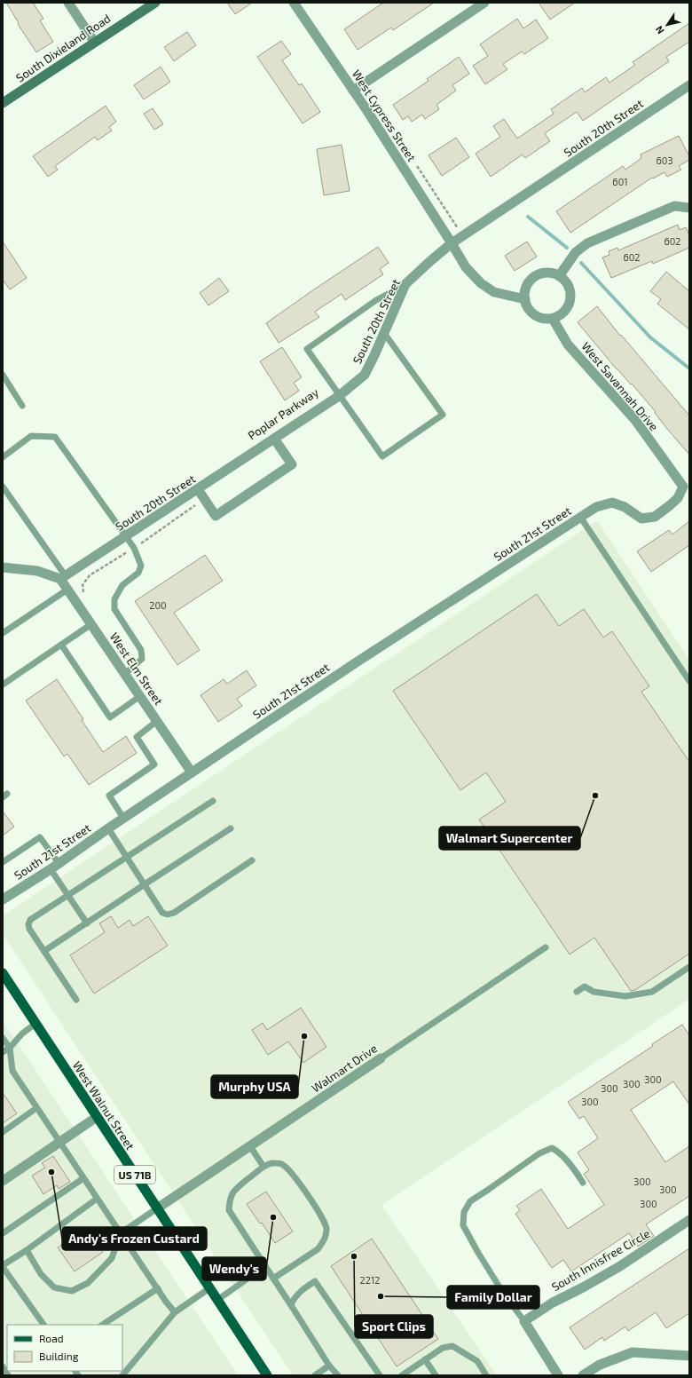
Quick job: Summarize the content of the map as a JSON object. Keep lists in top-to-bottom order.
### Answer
{
  "streets": {
    "main road": ["South Dixieland Road", "West Walnut Street", "US 71B"],
    "street": [
      "West Cypress Street",
      "South 20th Street",
      "West Savannah Drive",
      "South 21st Street",
      "West Elm Street",
      "Walmart Drive",
      "South Innisfree Circle"
    ]
  },
  "crossings": [
    ["West Cypress Street", "South 20th Street"],
    ["South 20th Street", "West Elm Street"],
    ["West Savannah Drive", "South 21st Street"],
    ["South 21st Street", "West Elm Street"],
    ["Walmart Drive", "West Walnut Street"]
  ],
  "places": [
    "Walmart Supercenter",
    "Murphy USA",
    "Andy's Frozen Custard",
    "Wendy's",
    "Sport Clips",
    "Family Dollar"
  ],
  "house_numbers": [
    "603",
    "601",
    "602",
    "602",
    "200",
    "300",
    "300",
    "300",
    "300",
    "300",
    "300",
    "300",
    "2212"
  ],
  "legend": ["Road", "Building"],
  "north": "bottom left"
}
